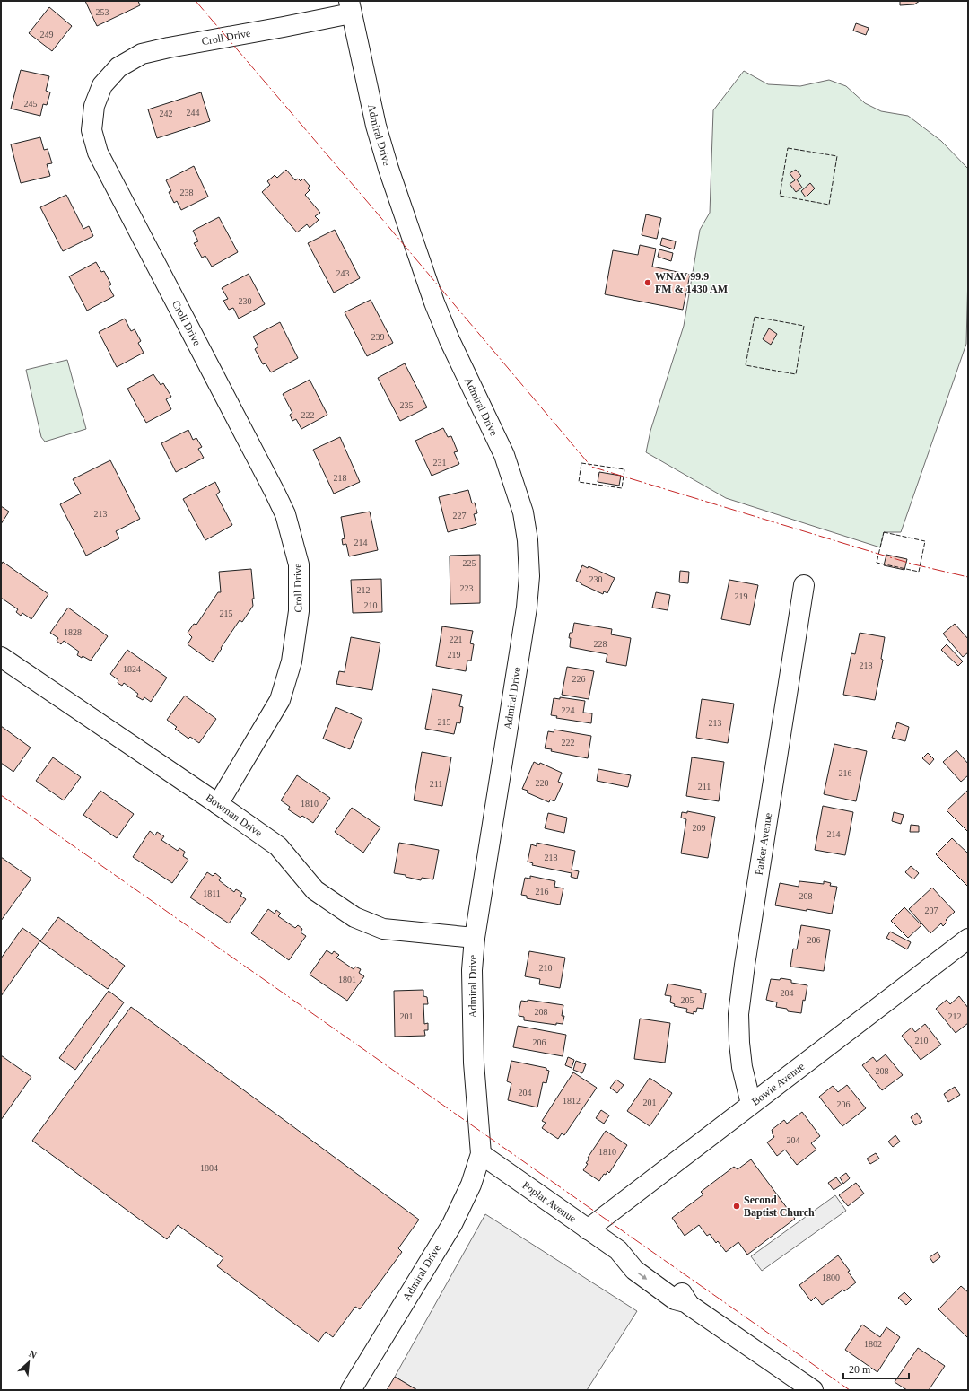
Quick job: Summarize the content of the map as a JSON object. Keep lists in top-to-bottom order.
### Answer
{
  "streets": {
    "street": [
      "Croll Drive",
      "Admiral Drive",
      "Bowman Drive",
      "Parker Avenue",
      "Bowie Avenue",
      "Poplar Avenue"
    ]
  },
  "crossings": [
    ["Croll Drive", "Admiral Drive"],
    ["Croll Drive", "Bowman Drive"],
    ["Admiral Drive", "Bowman Drive"],
    ["Admiral Drive", "Poplar Avenue"],
    ["Parker Avenue", "Bowie Avenue"],
    ["Bowie Avenue", "Poplar Avenue"]
  ],
  "places": ["WNAV 99.9 FM & 1430 AM", "Second Baptist Church"],
  "house_numbers": [
    "253",
    "249",
    "245",
    "244",
    "242",
    "238",
    "243",
    "230",
    "239",
    "235",
    "222",
    "231",
    "218",
    "213",
    "227",
    "214",
    "225",
    "230",
    "223",
    "212",
    "219",
    "210",
    "215",
    "1828",
    "221",
    "228",
    "219",
    "218",
    "1824",
    "226",
    "224",
    "215",
    "213",
    "222",
    "216",
    "220",
    "211",
    "211",
    "1810",
    "209",
    "214",
    "218",
    "216",
    "1811",
    "208",
    "207",
    "206",
    "210",
    "1801",
    "204",
    "205",
    "208",
    "201",
    "212",
    "210",
    "206",
    "208",
    "204",
    "1812",
    "201",
    "206",
    "204",
    "1810",
    "1804",
    "1800",
    "1802"
  ],
  "scale_bar": "20 m",
  "north": "top right"
}
